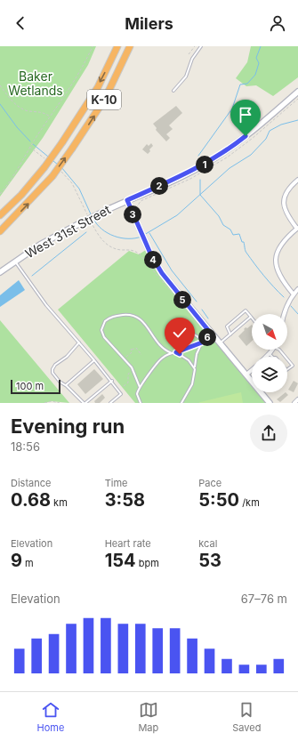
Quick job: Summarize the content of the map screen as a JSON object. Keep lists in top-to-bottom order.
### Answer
{
  "streets": {
    "highway": ["K-10"],
    "main road": ["West 31st Street"]
  },
  "parks": ["Baker Wetlands"],
  "scale_bar": "100 m",
  "north": "bottom right",
  "page": {
    "header": "Milers",
    "pins": [
      "1",
      "2",
      "3",
      "4",
      "5",
      "6"
    ],
    "scale": "100 m",
    "heading": ["Evening run", "18:56"],
    "stats": [
      ["Distance", "0.68 km"],
      ["Time", "3:58"],
      ["Pace", "5:50 /km"],
      ["Elevation", "9 m"],
      ["Heart rate", "154 bpm"],
      ["kcal", "53"]
    ],
    "chart": ["Elevation", "67–76 m"],
    "tabs": ["Home", "Map", "Saved"]
  }
}
